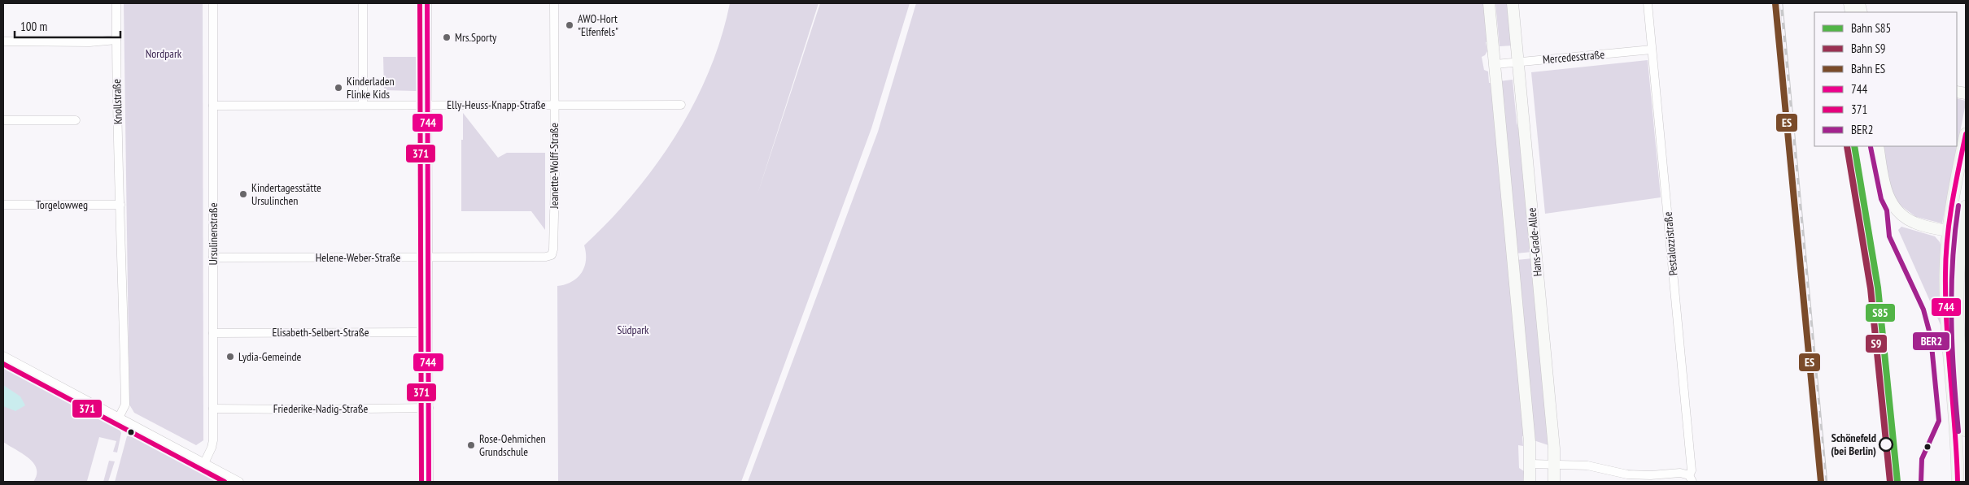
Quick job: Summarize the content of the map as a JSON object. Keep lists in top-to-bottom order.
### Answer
{
  "streets": {
    "street": [
      "Mercedesstraße",
      "Knollstraße",
      "Elly-Heuss-Knapp-Straße",
      "Jeanette-Wolff-Straße",
      "Torgelowweg",
      "Ursulinenstraße",
      "Hans-Grade-Allee",
      "Pestalozzistraße",
      "Helene-Weber-Straße",
      "Elisabeth-Selbert-Straße",
      "Friederike-Nadig-Straße"
    ]
  },
  "crossings": [
    ["Mercedesstraße", "Hans-Grade-Allee"],
    ["Mercedesstraße", "Pestalozzistraße"],
    ["Knollstraße", "Torgelowweg"],
    ["Elly-Heuss-Knapp-Straße", "Jeanette-Wolff-Straße"],
    ["Elly-Heuss-Knapp-Straße", "Ursulinenstraße"],
    ["Jeanette-Wolff-Straße", "Helene-Weber-Straße"],
    ["Ursulinenstraße", "Helene-Weber-Straße"],
    ["Ursulinenstraße", "Elisabeth-Selbert-Straße"],
    ["Ursulinenstraße", "Friederike-Nadig-Straße"]
  ],
  "parks": ["Nordpark", "Südpark"],
  "places": [
    "AWO-Hort \"Elfenfels\"",
    "Mrs.Sporty",
    "Kinderladen Flinke Kids",
    "Kindertagesstätte Ursulinchen",
    "Lydia-Gemeinde",
    "Schönefeld (bei Berlin)",
    "Rose-Oehmichen Grundschule"
  ],
  "lines": [
    "rail line ES",
    "transit line 744",
    "transit line 371",
    "rail line S85",
    "rail line S9",
    "transit line BER2"
  ],
  "legend": [
    "Bahn S85",
    "Bahn S9",
    "Bahn ES",
    "744",
    "371",
    "BER2"
  ],
  "scale_bar": "100 m"
}
